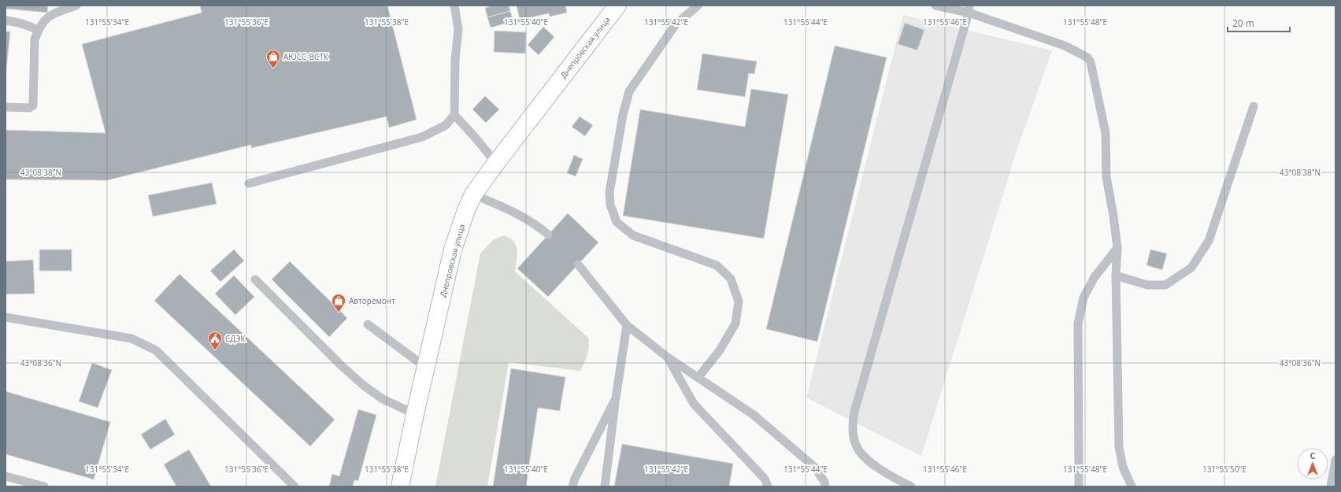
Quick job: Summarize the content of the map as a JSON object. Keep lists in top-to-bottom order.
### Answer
{
  "streets": {
    "main road": ["Днепровская улица"]
  },
  "places": {
    "shop": ["АЮСС-ВСТК", "Авторемонт"],
    "public building": ["СДЭК"]
  },
  "scale_bar": "20 m",
  "north": "top",
  "coordinates": [
    "131°55'34\"E",
    "131°55'36\"E",
    "131°55'38\"E",
    "131°55'40\"E",
    "131°55'42\"E",
    "131°55'44\"E",
    "131°55'46\"E",
    "131°55'48\"E",
    "43°08'38\"N",
    "43°08'36\"N",
    "131°55'50\"E"
  ]
}
